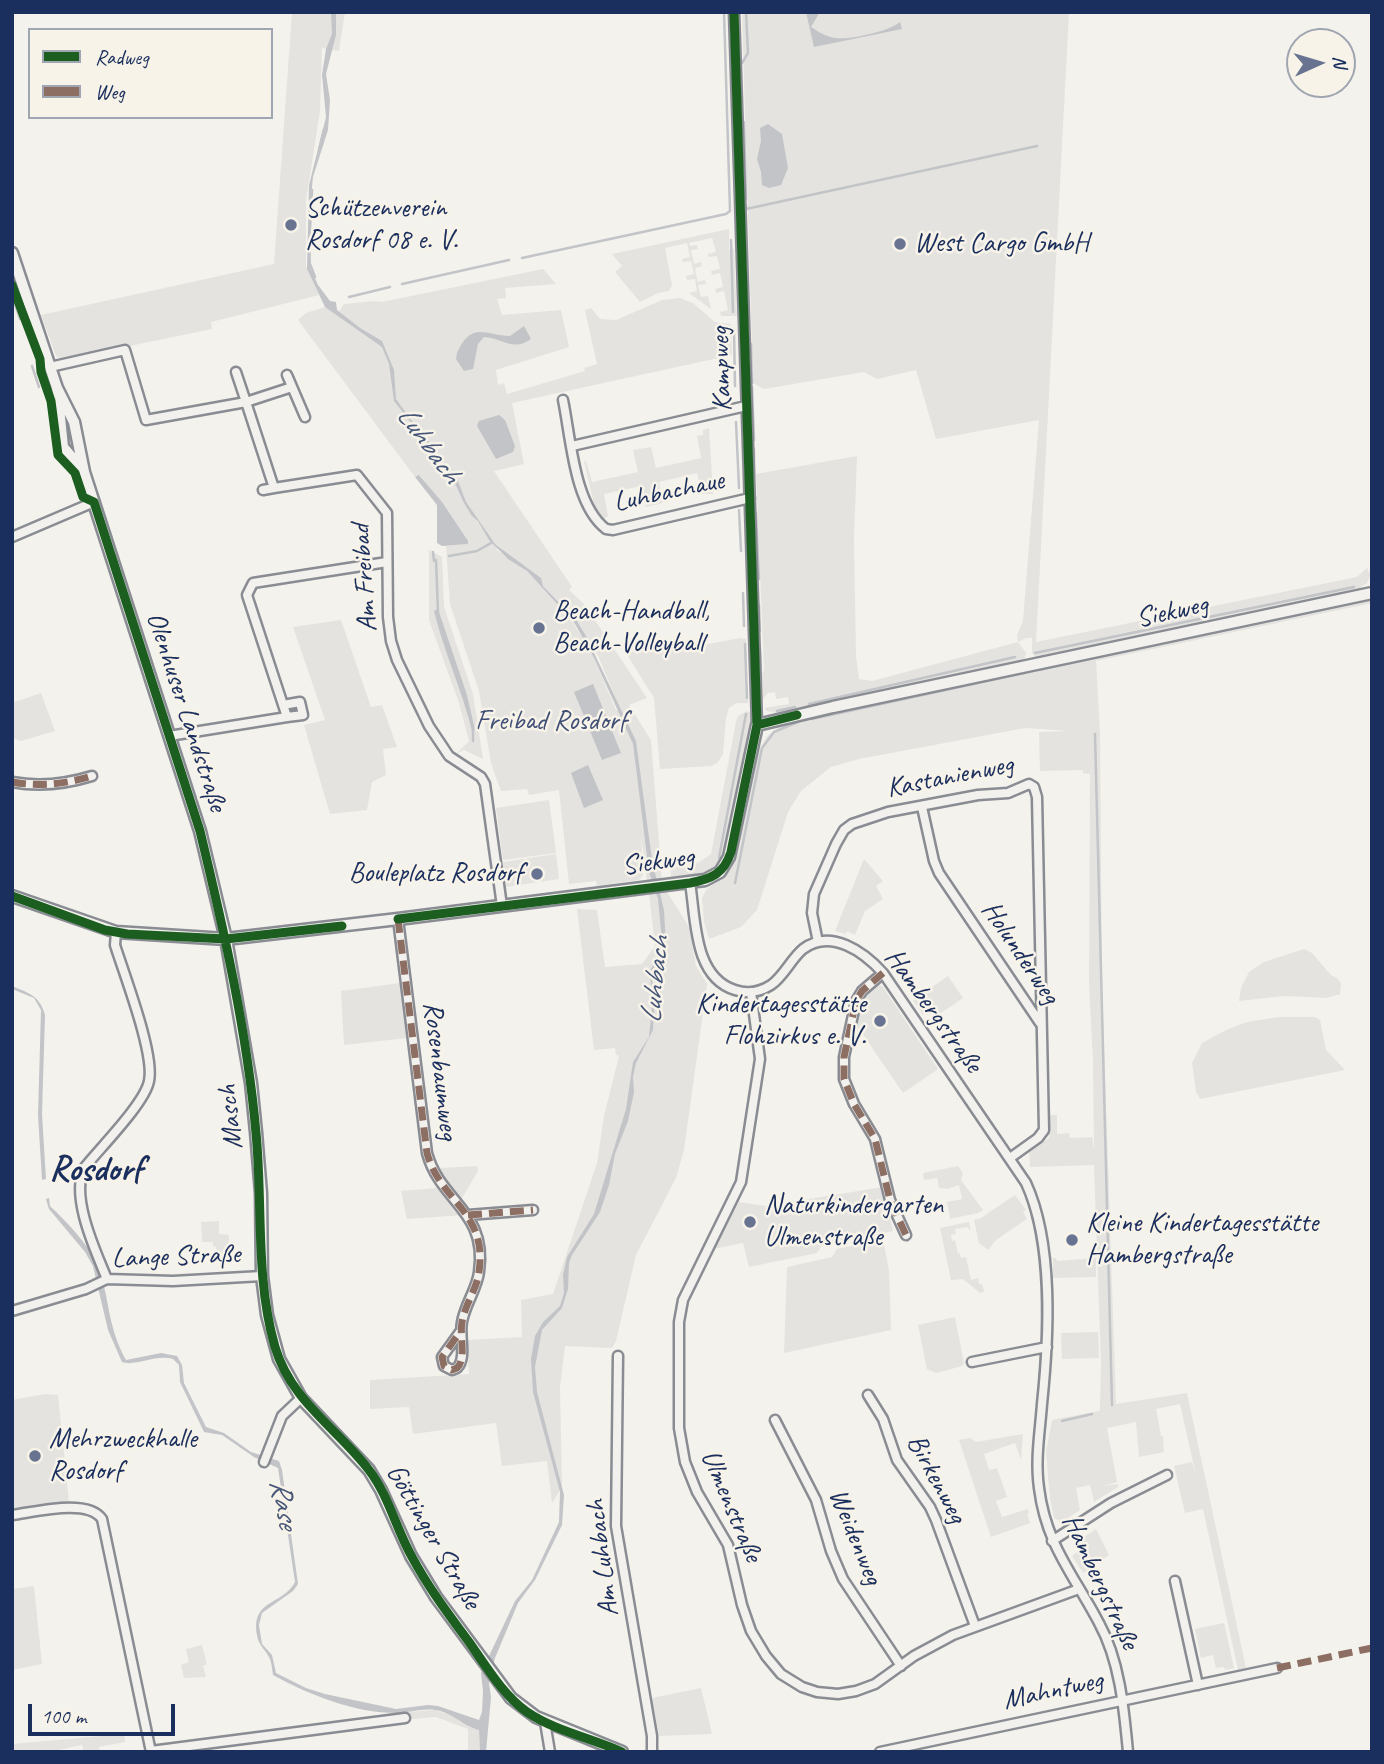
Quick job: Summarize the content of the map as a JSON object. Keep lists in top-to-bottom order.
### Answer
{
  "streets": {
    "street": [
      "Kampweg",
      "Luhbachaue",
      "Am Freibad",
      "Siekweg",
      "Olenhuser Landstraße",
      "Kastanienweg",
      "Holunderweg",
      "Hambergstraße",
      "Rosenbaumweg",
      "Masch",
      "Lange Straße",
      "Birkenweg",
      "Ulmenstraße",
      "Göttinger Straße",
      "Weidenweg",
      "Am Luhbach",
      "Mahntweg"
    ]
  },
  "crossings": [
    ["Kampweg", "Luhbachaue"],
    ["Kampweg", "Siekweg"],
    ["Am Freibad", "Siekweg"],
    ["Siekweg", "Olenhuser Landstraße"],
    ["Siekweg", "Rosenbaumweg"],
    ["Siekweg", "Masch"],
    ["Olenhuser Landstraße", "Masch"],
    ["Kastanienweg", "Holunderweg"],
    ["Kastanienweg", "Hambergstraße"],
    ["Holunderweg", "Hambergstraße"],
    ["Hambergstraße", "Ulmenstraße"],
    ["Hambergstraße", "Mahntweg"],
    ["Masch", "Lange Straße"],
    ["Masch", "Göttinger Straße"],
    ["Birkenweg", "Ulmenstraße"],
    ["Ulmenstraße", "Weidenweg"]
  ],
  "districts": ["Rosdorf"],
  "water": ["Luhbach", "Rase"],
  "parks": ["Freibad Rosdorf"],
  "places": [
    "Schützenverein Rosdorf 08 e. V.",
    "West Cargo GmbH",
    "Beach-Handball, Beach-Volleyball",
    "Bouleplatz Rosdorf",
    "Kindertagesstätte Flohzirkus e. V.",
    "Naturkindergarten Ulmenstraße",
    "Kleine Kindertagesstätte Hambergstraße",
    "Mehrzweckhalle Rosdorf"
  ],
  "legend": ["Radweg", "Weg"],
  "scale_bar": "100 m",
  "north": "right"
}
